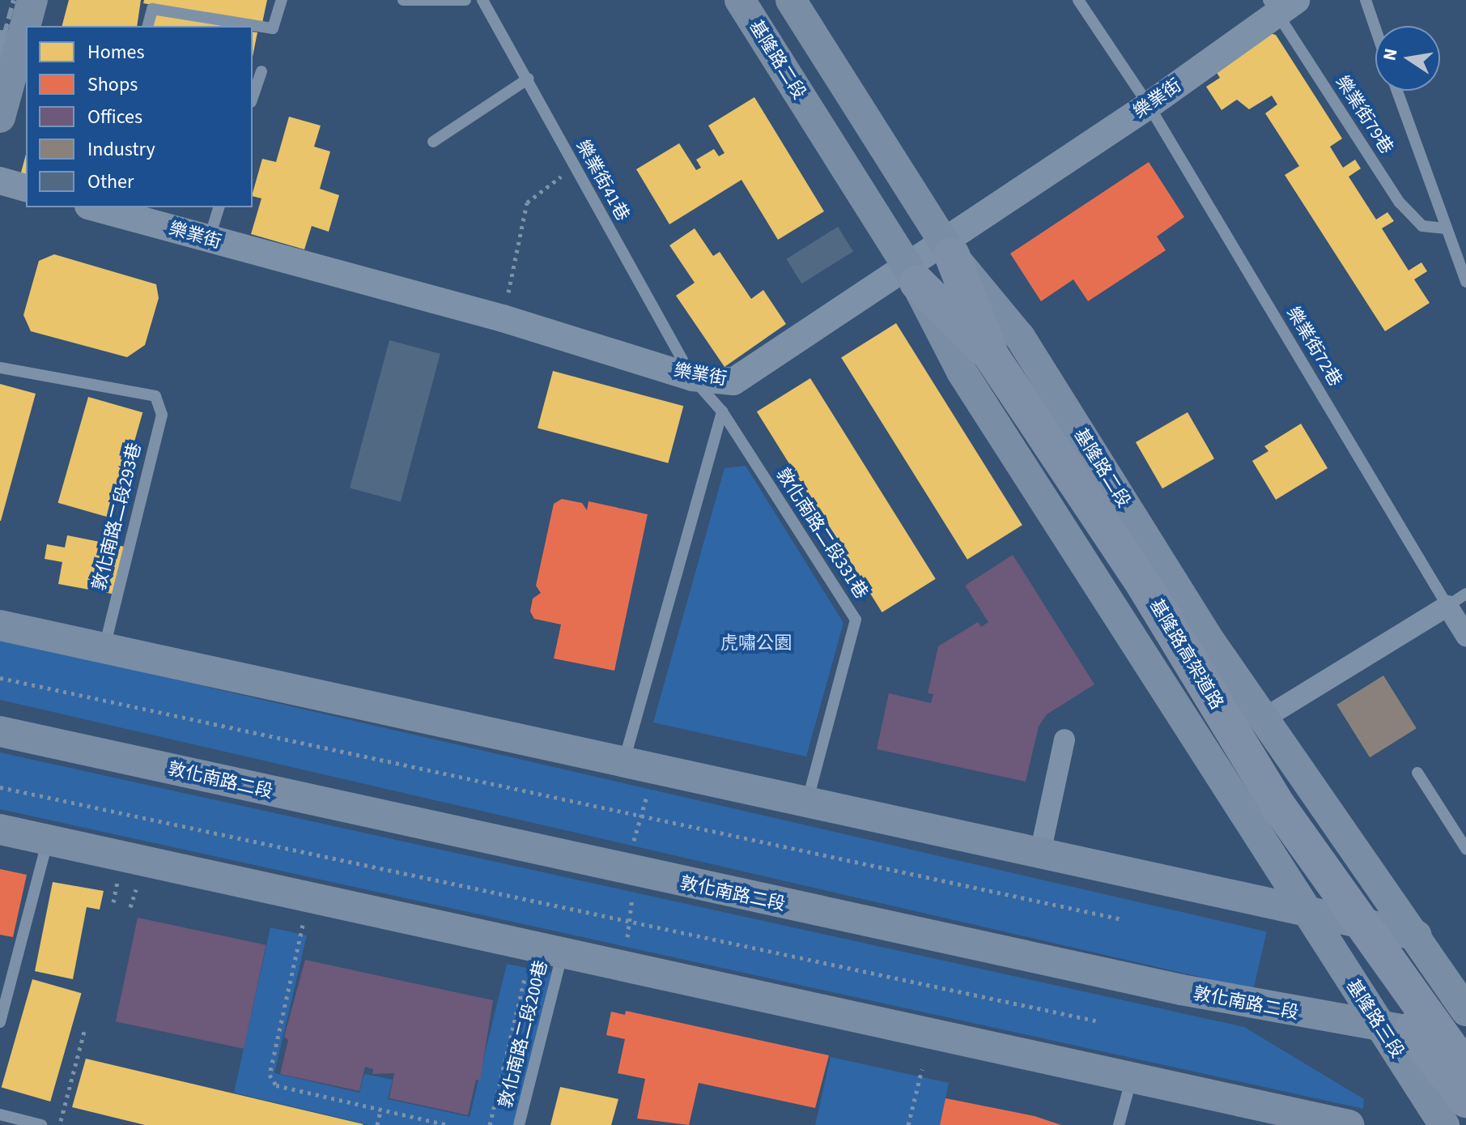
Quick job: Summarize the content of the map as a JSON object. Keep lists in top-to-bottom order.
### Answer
{
  "streets": {
    "highway": ["基隆路高架道路"],
    "main road": ["基隆路二段", "敦化南路二段", "基隆路三段"],
    "street": ["樂業街"],
    "lane": [
      "樂業街79巷",
      "樂業街41巷",
      "樂業街72巷",
      "敦化南路二段293巷",
      "敦化南路二段331巷",
      "敦化南路二段200巷"
    ]
  },
  "crossings": [
    ["基隆路二段", "樂業街"],
    ["基隆路二段", "基隆路高架道路"],
    ["基隆路二段", "基隆路三段"],
    ["樂業街", "樂業街79巷"],
    ["樂業街", "樂業街41巷"],
    ["樂業街", "樂業街72巷"],
    ["樂業街", "敦化南路二段331巷"],
    ["樂業街", "基隆路高架道路"],
    ["樂業街41巷", "敦化南路二段331巷"],
    ["敦化南路二段", "基隆路三段"]
  ],
  "parks": ["虎嘯公園"],
  "legend": [
    "Homes",
    "Shops",
    "Offices",
    "Industry",
    "Other"
  ],
  "north": "left"
}
